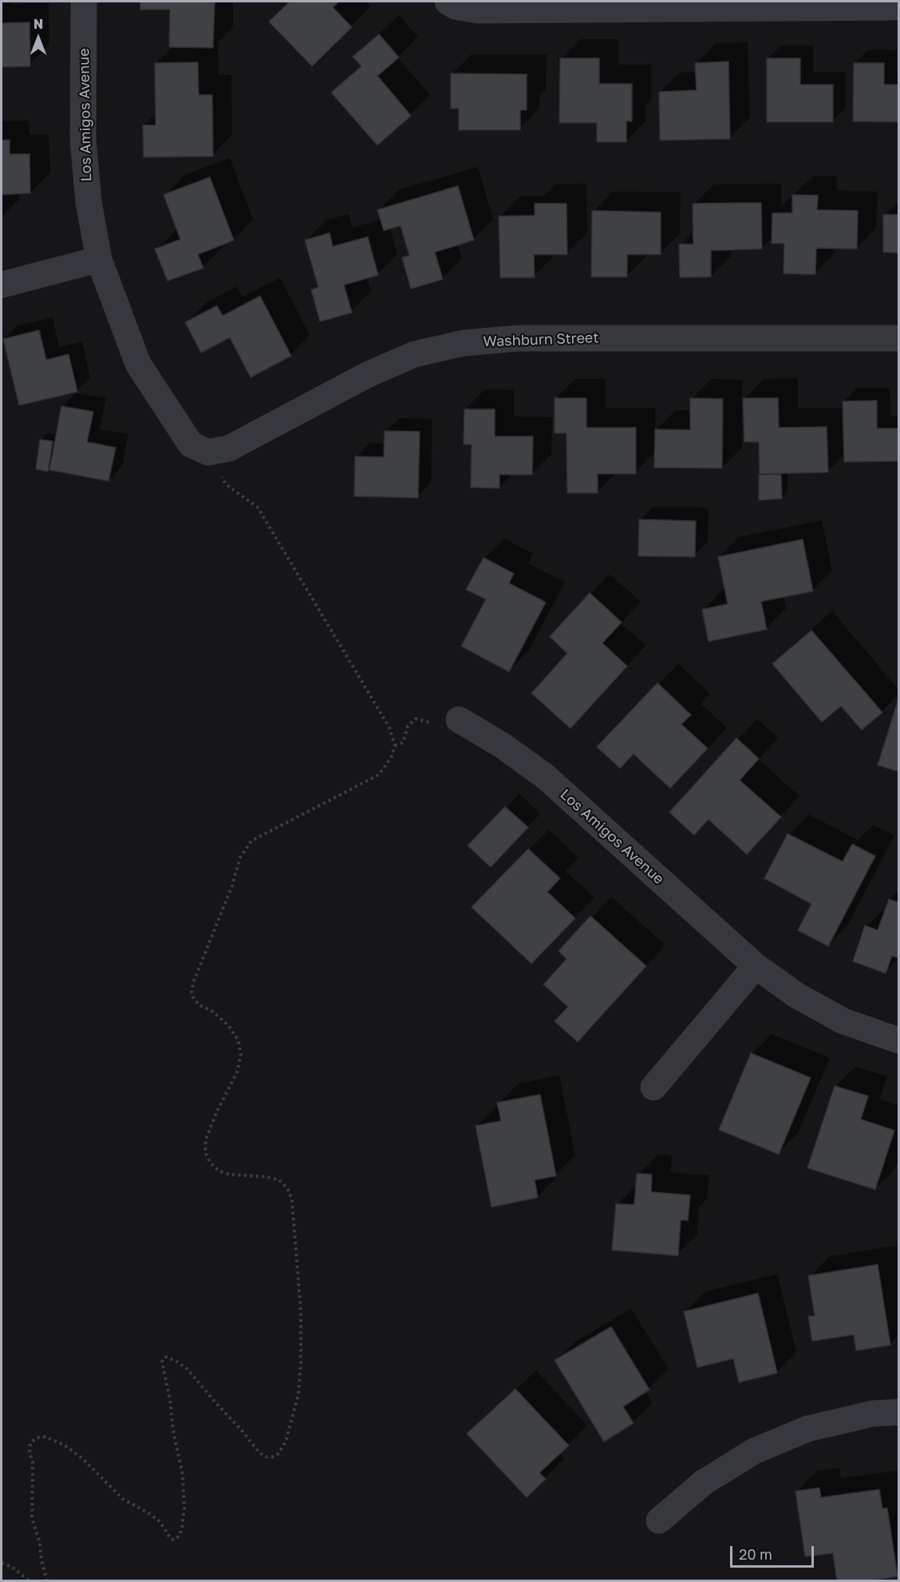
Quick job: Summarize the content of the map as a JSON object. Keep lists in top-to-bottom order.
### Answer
{
  "streets": {
    "street": ["Los Amigos Avenue", "Washburn Street"]
  },
  "crossings": [
    ["Los Amigos Avenue", "Washburn Street"]
  ],
  "scale_bar": "20 m",
  "north": "top"
}
